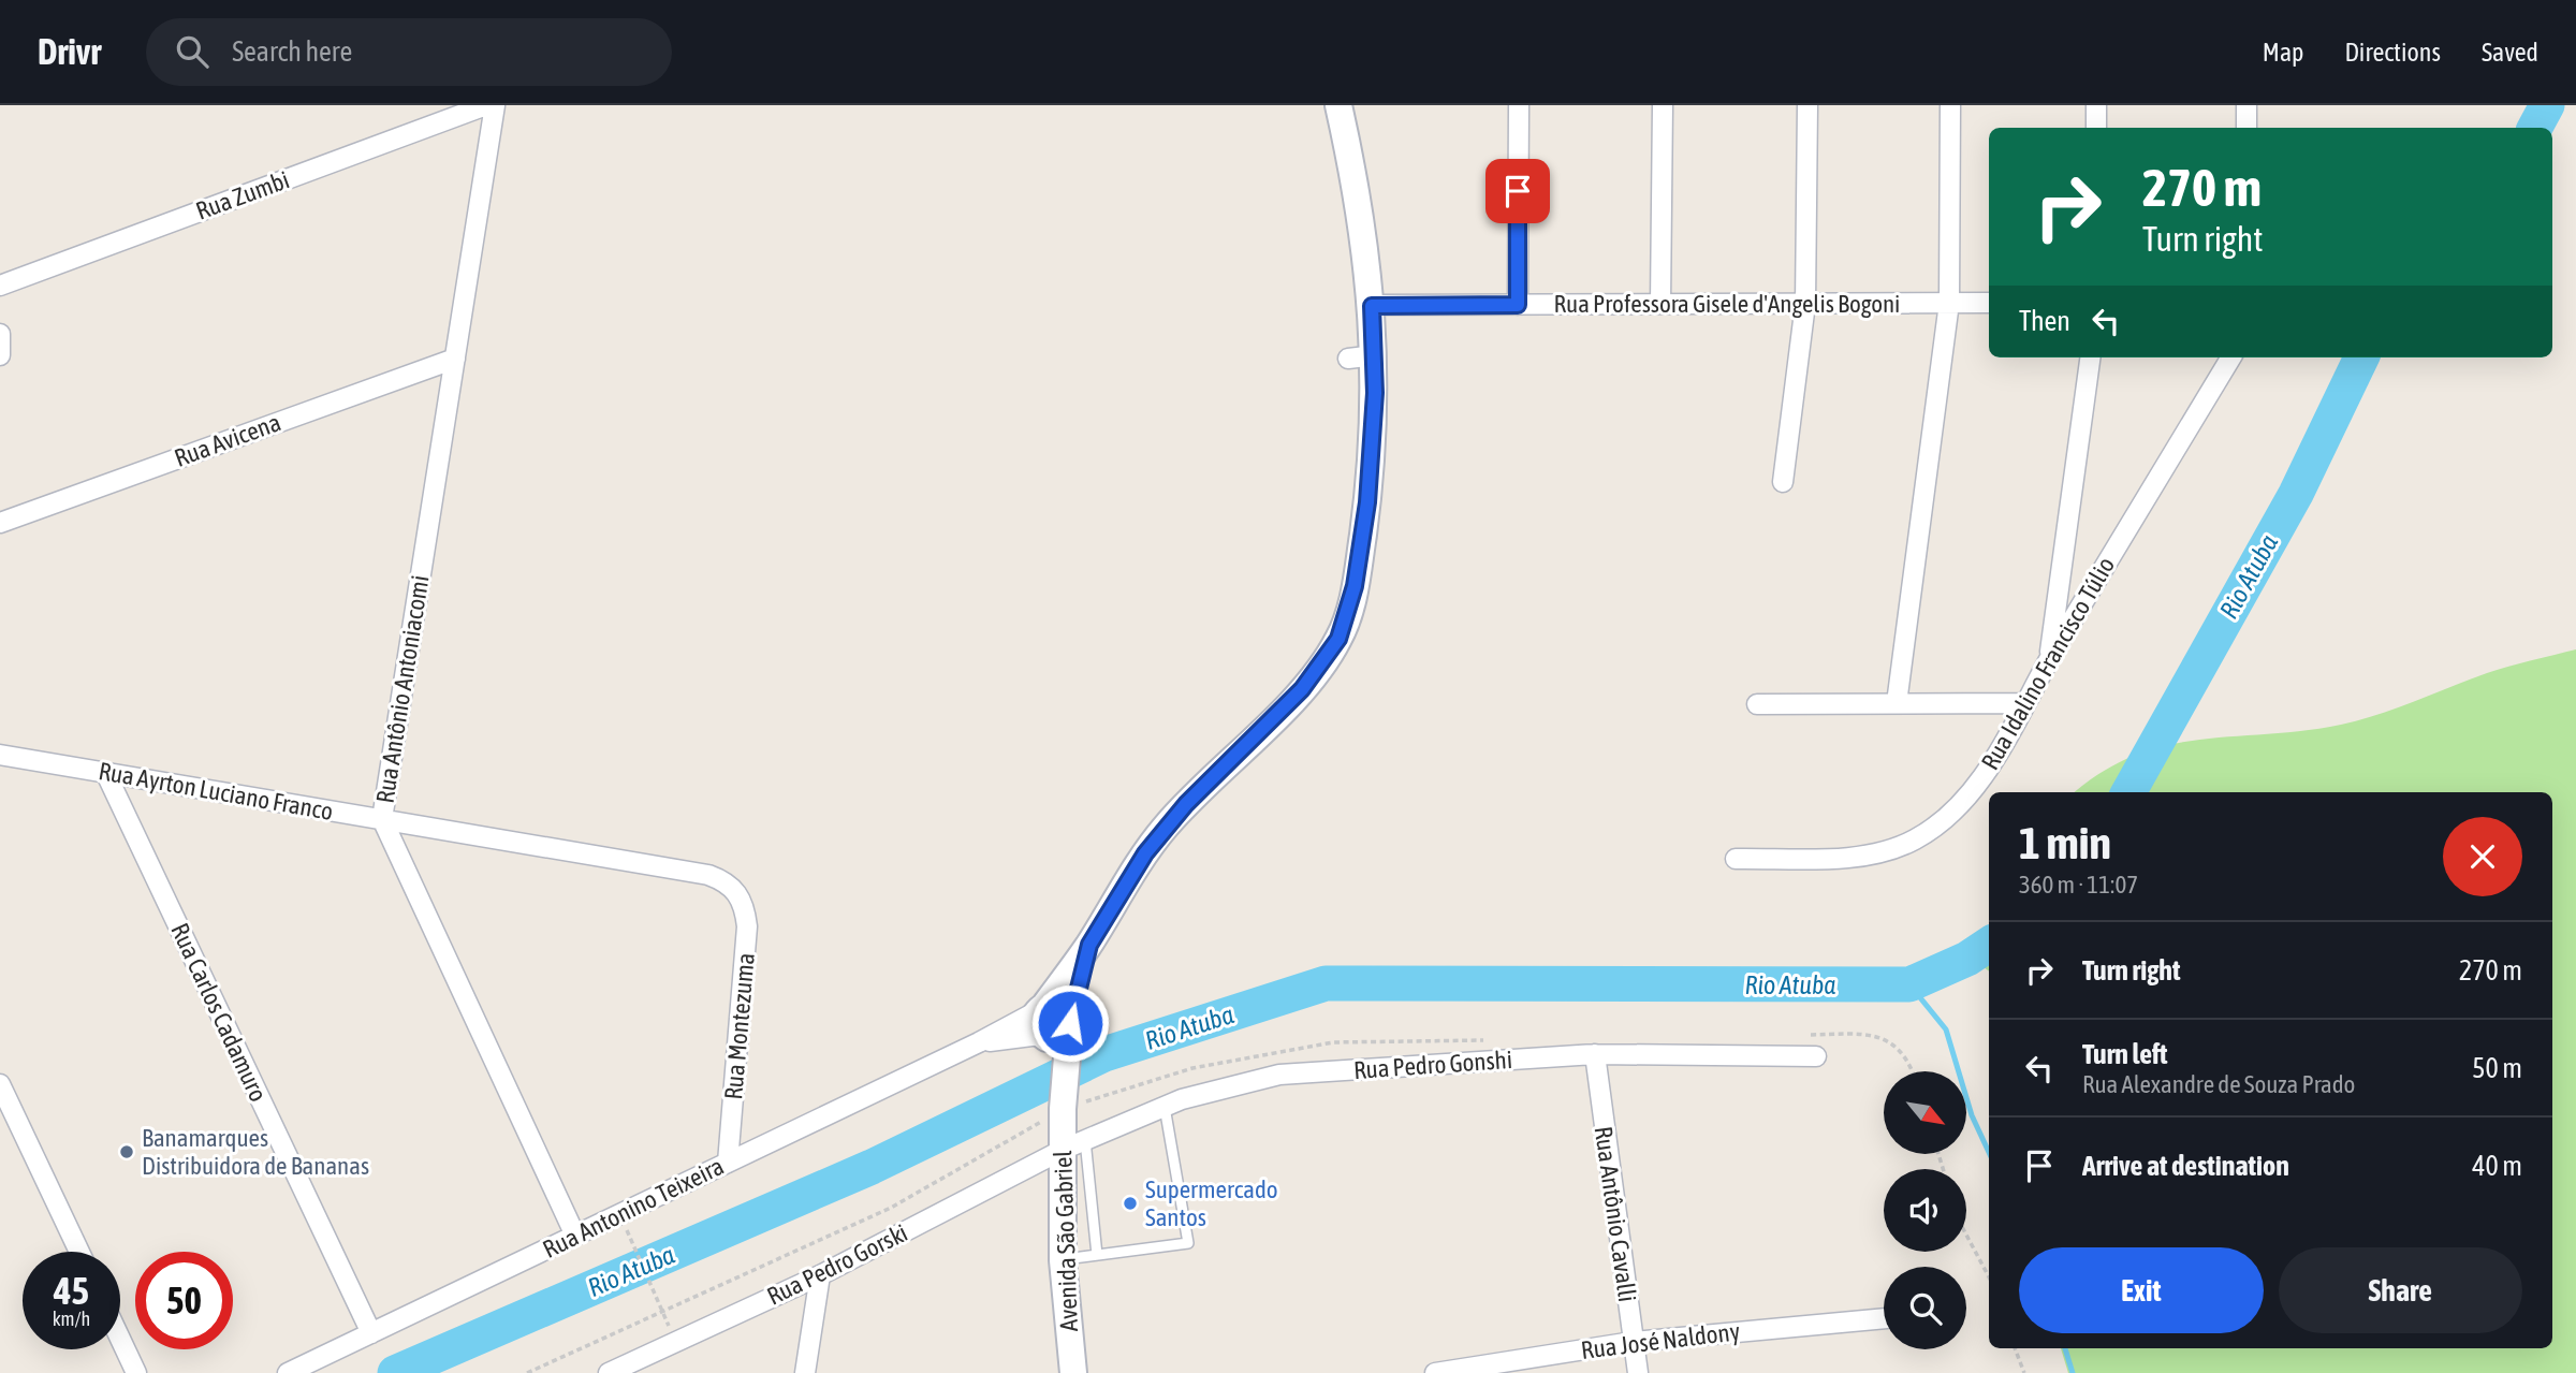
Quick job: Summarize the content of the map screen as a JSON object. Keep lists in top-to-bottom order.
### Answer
{
  "streets": {
    "main road": ["Avenida São Gabriel"],
    "street": [
      "Rua Zumbi",
      "Rua Professora Gisele d'Angelis Bogoni",
      "Rua Avicena",
      "Rua Idalino Francisco Túlio",
      "Rua Antônio Antoniacomi",
      "Rua Ayrton Luciano Franco",
      "Rua Carlos Cadamuro",
      "Rua Montezuma",
      "Rua Pedro Gonshi",
      "Rua Antonino Teixeira",
      "Rua Antônio Cavalli",
      "Rua Pedro Gorski",
      "Rua José Naldony"
    ]
  },
  "crossings": [
    ["Rua Avicena", "Rua Antônio Antoniacomi"],
    ["Rua Antônio Antoniacomi", "Rua Ayrton Luciano Franco"],
    ["Rua Antônio Antoniacomi", "Rua Antonino Teixeira"],
    ["Rua Ayrton Luciano Franco", "Rua Carlos Cadamuro"],
    ["Rua Ayrton Luciano Franco", "Rua Montezuma"],
    ["Rua Carlos Cadamuro", "Rua Antonino Teixeira"],
    ["Rua Montezuma", "Rua Antonino Teixeira"],
    ["Rua Pedro Gonshi", "Rua Antônio Cavalli"],
    ["Rua Pedro Gonshi", "Avenida São Gabriel"],
    ["Rua Pedro Gonshi", "Rua Pedro Gorski"],
    ["Rua Antonino Teixeira", "Avenida São Gabriel"],
    ["Rua Antônio Cavalli", "Rua José Naldony"],
    ["Avenida São Gabriel", "Rua Pedro Gorski"]
  ],
  "water": ["Rio Atuba"],
  "places": ["Banamarques Distribuidora de Bananas", "Supermercado Santos"],
  "north": "bottom right",
  "page": {
    "header": "Drivr",
    "search": "Search here",
    "nav": ["Map", "Directions", "Saved"],
    "turn": ["270 m", "Turn right"],
    "then": "Then",
    "heading": ["1 min", "360 m · 11:07"],
    "list": [
      {
        "name": "Turn right",
        "value": "270 m"
      },
      {
        "name": "Turn left",
        "note": "Rua Alexandre de Souza Prado",
        "value": "50 m"
      },
      {
        "name": "Arrive at destination",
        "value": "40 m"
      }
    ],
    "buttons": ["Exit", "Share"],
    "speed": "45 km/h",
    "limit": "50"
  }
}
